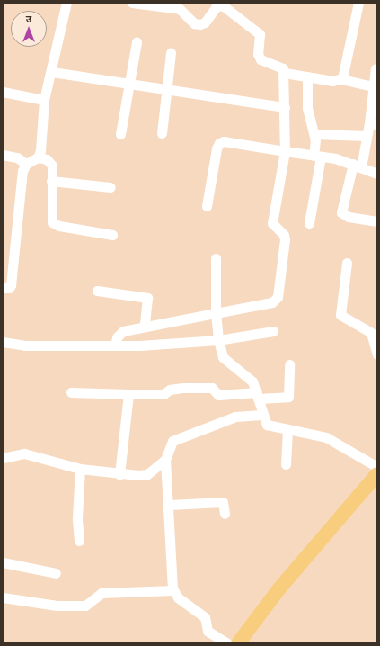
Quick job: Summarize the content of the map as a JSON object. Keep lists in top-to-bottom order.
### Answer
{
  "north": "top"
}
